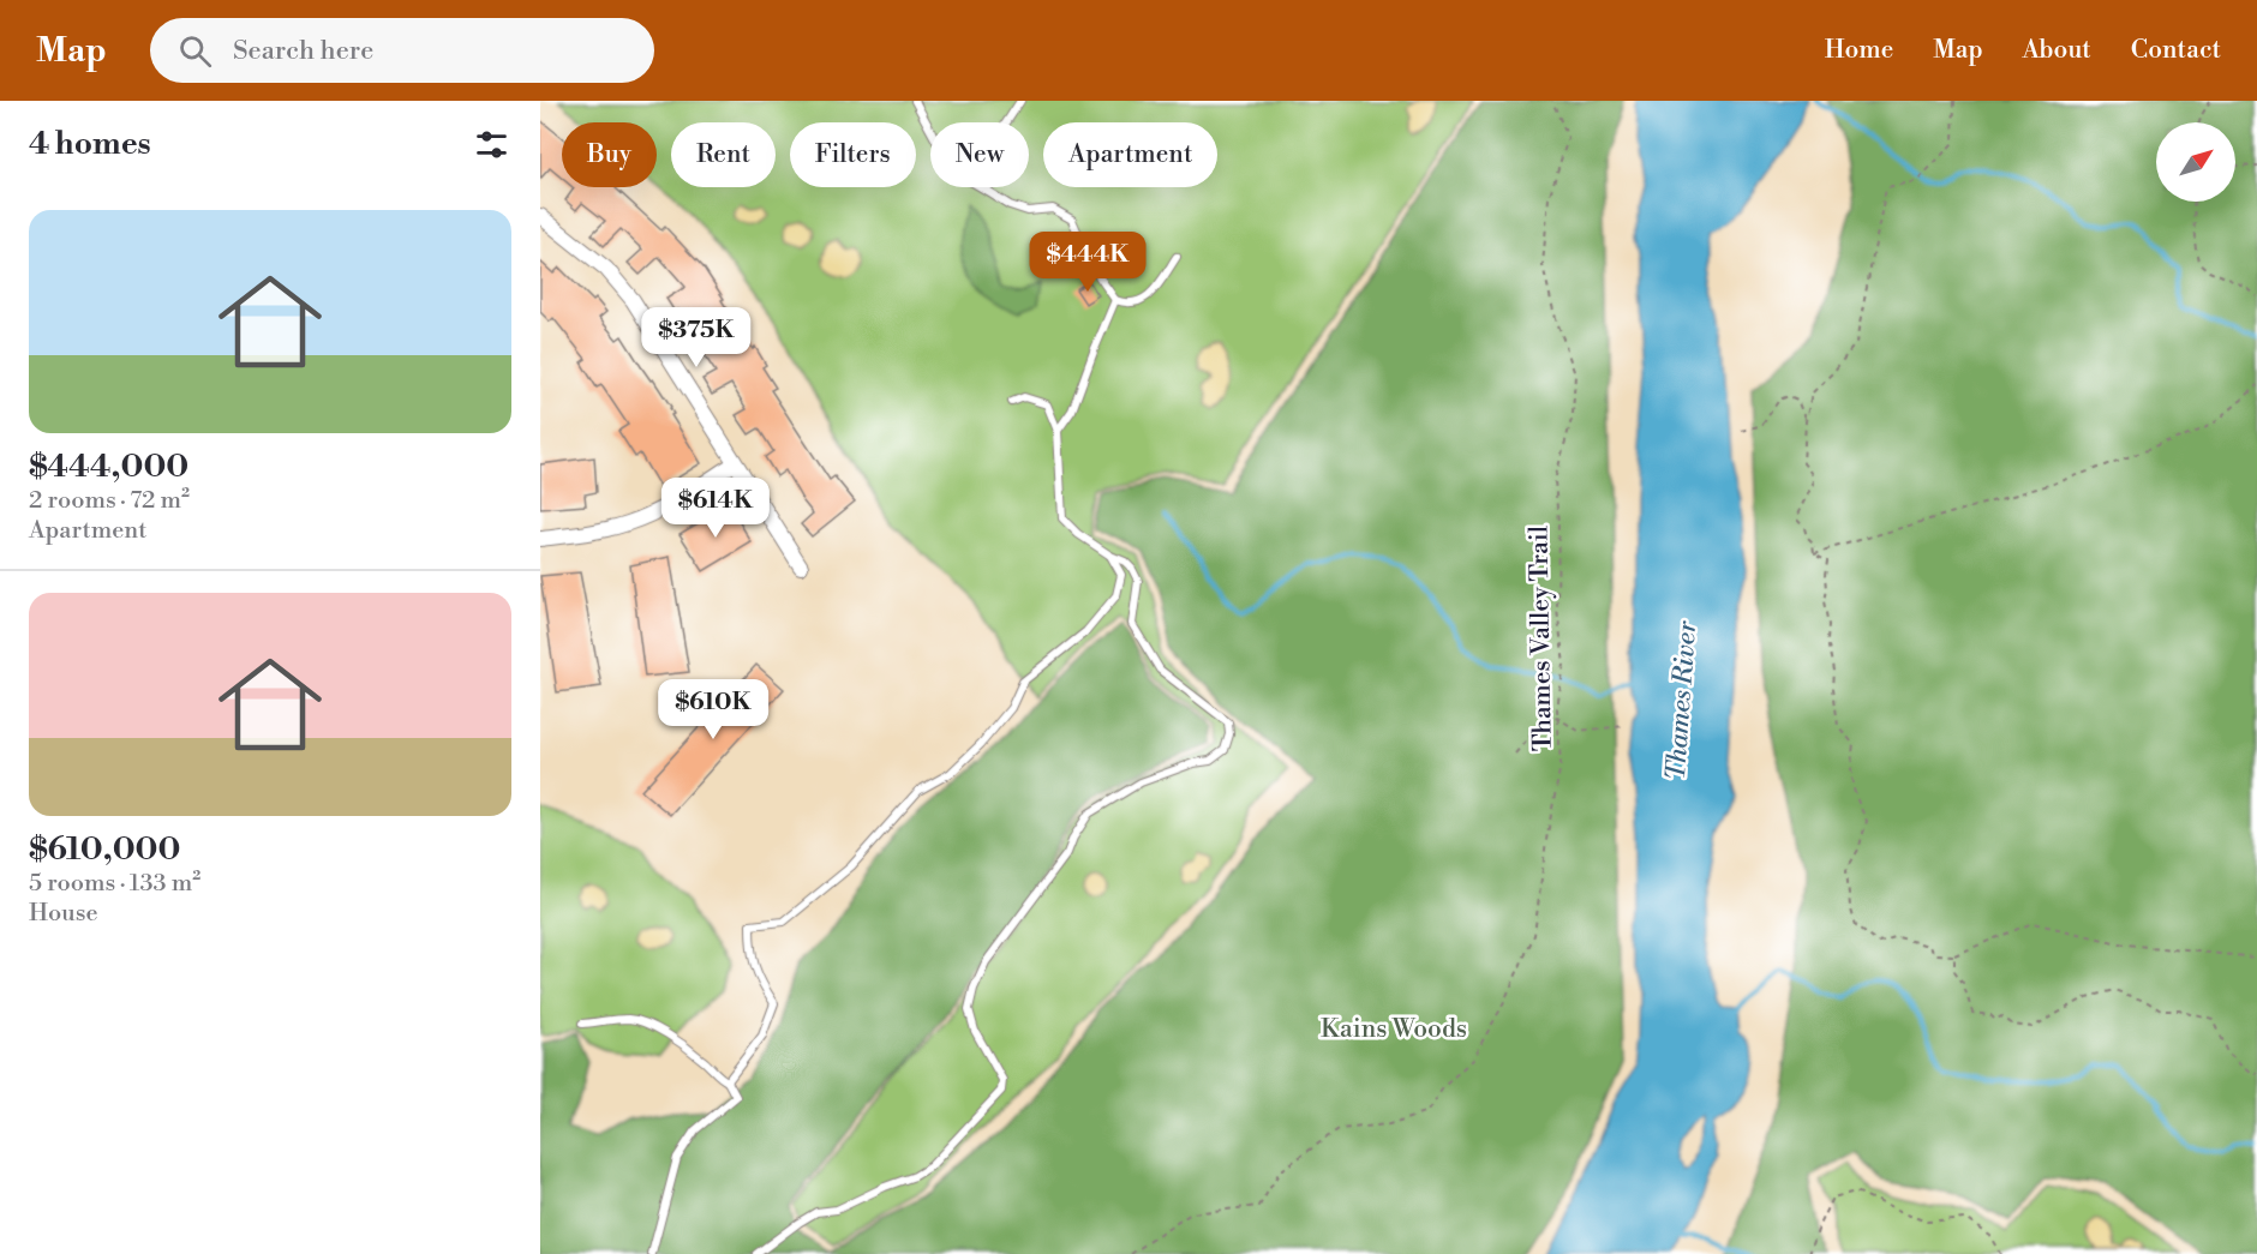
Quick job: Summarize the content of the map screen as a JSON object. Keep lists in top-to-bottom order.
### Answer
{
  "streets": {
    "path": ["Thames Valley Trail"]
  },
  "water": ["Thames River"],
  "parks": ["Kains Woods"],
  "north": "top right",
  "page": {
    "header": "Map",
    "search": "Search here",
    "nav": [
      "Home",
      "Map",
      "About",
      "Contact"
    ],
    "heading": "4 homes",
    "chip": [
      "Buy",
      "Rent",
      "Filters",
      "New",
      "Apartment"
    ],
    "list": [
      {
        "name": "$444,000",
        "note": "2 rooms · 72 m² · Apartment"
      },
      {
        "name": "$610,000",
        "note": "5 rooms · 133 m² · House"
      }
    ],
    "price": [
      "$444K",
      "$375K",
      "$614K",
      "$610K"
    ]
  }
}
